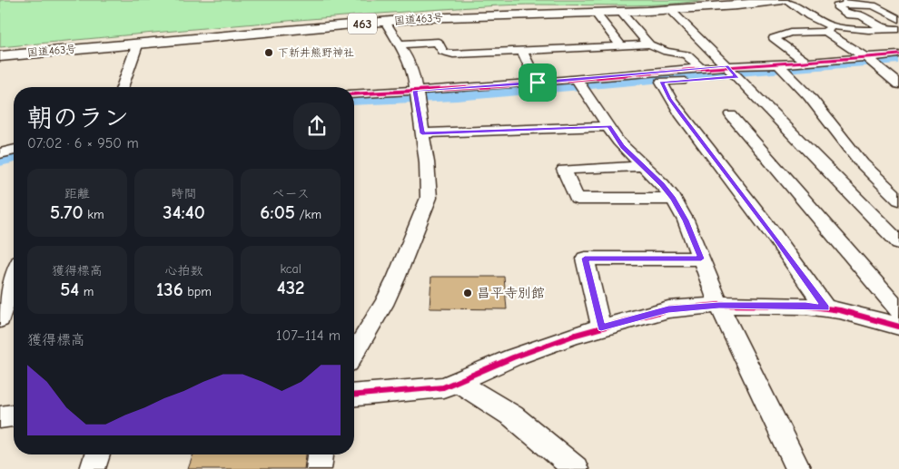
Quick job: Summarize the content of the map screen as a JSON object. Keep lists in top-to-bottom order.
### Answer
{
  "streets": {
    "highway": ["国道463号", "463"]
  },
  "places": ["下新井熊野神社", "昌平寺別館"],
  "page": {
    "heading": ["朝のラン", "07:02 · 6 × 950 m"],
    "stats": [
      ["距離", "5.70 km"],
      ["時間", "34:40"],
      ["ペース", "6:05 /km"],
      ["獲得標高", "54 m"],
      ["心拍数", "136 bpm"],
      ["kcal", "432"]
    ],
    "chart": ["獲得標高", "107–114 m"]
  }
}
